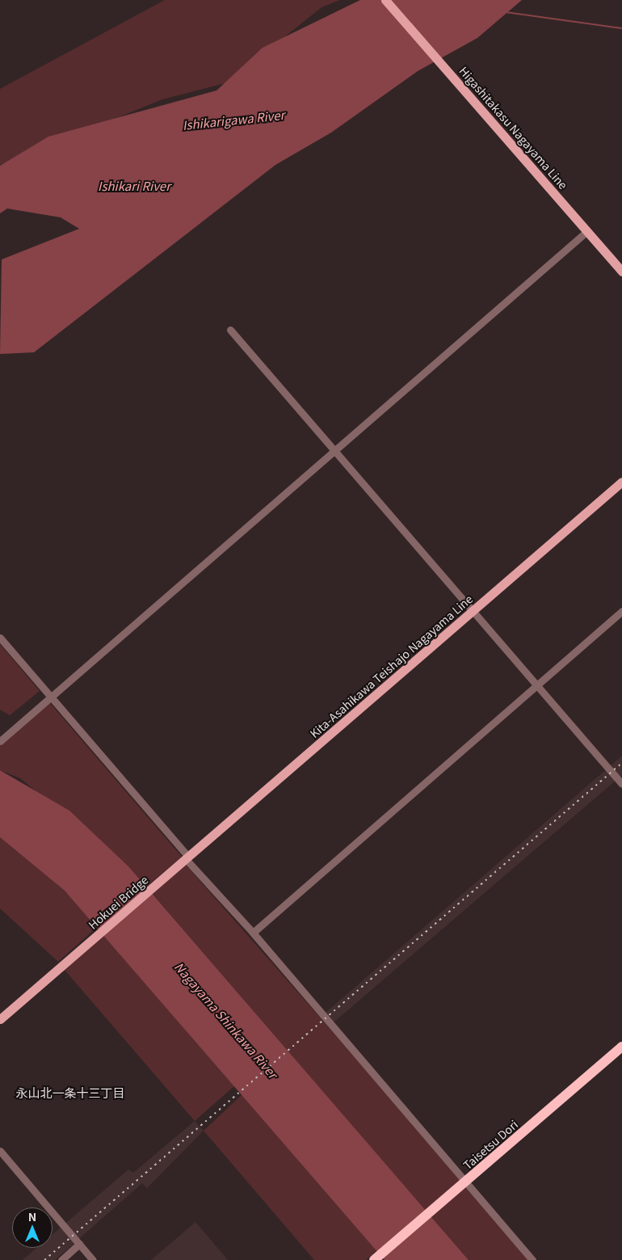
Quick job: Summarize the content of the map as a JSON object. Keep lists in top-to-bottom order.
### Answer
{
  "streets": {
    "highway": ["Taisetsu Dori"],
    "main road": ["Higashitakasu Nagayama Line", "Kita-Asahikawa Teishajo Nagayama Line", "Hokuei Bridge"]
  },
  "crossings": [
    ["Kita-Asahikawa Teishajo Nagayama Line", "Hokuei Bridge"]
  ],
  "districts": ["永山北一条十三丁目"],
  "water": ["Ishikarigawa River", "Ishikari River", "Nagayama Shinkawa River"],
  "north": "top"
}
